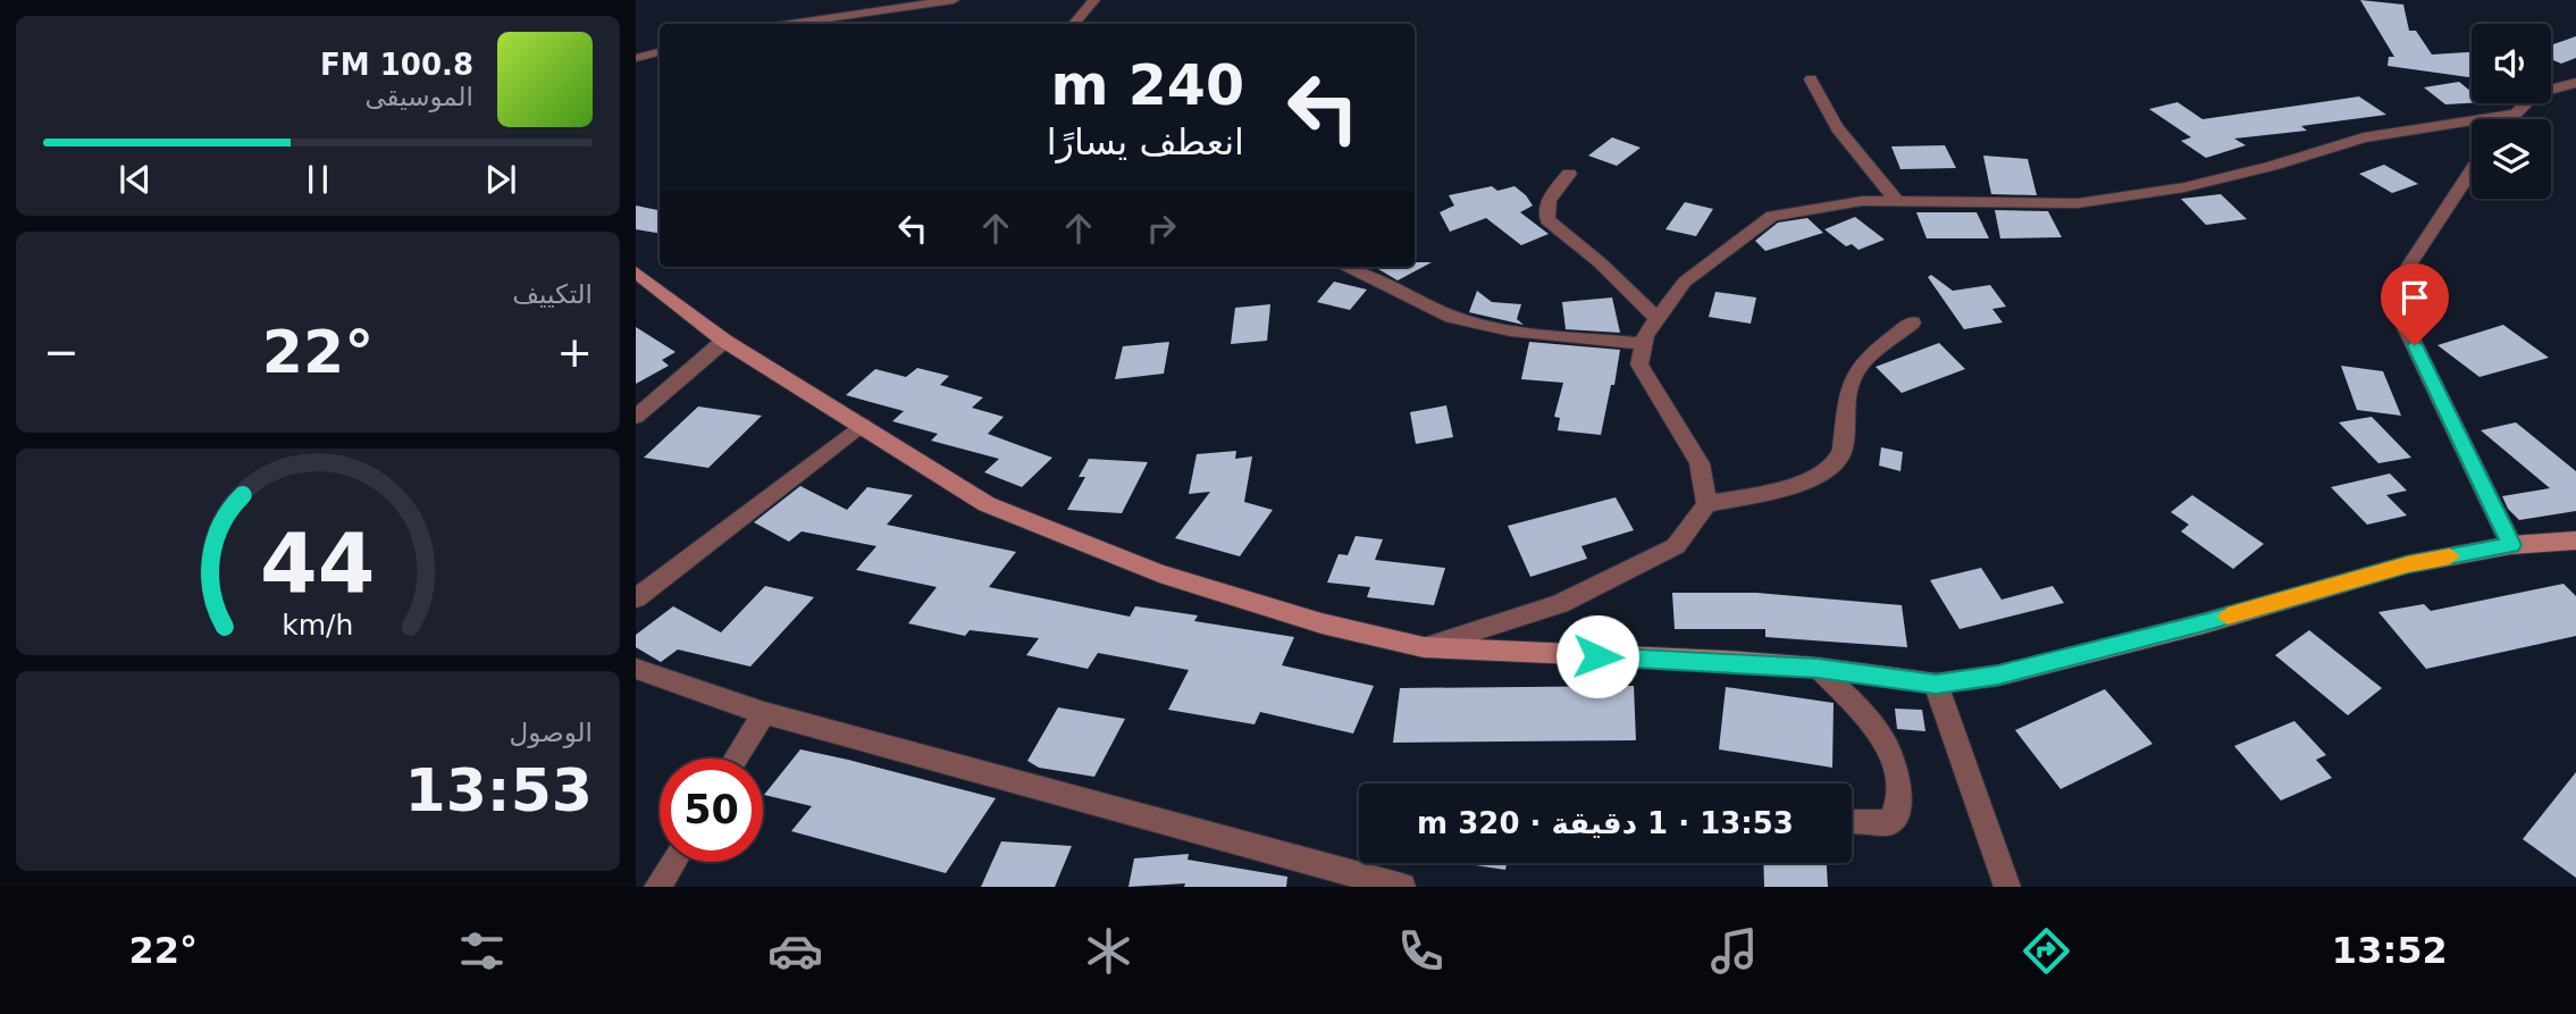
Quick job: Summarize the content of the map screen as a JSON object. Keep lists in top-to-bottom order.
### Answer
{
  "page": {
    "turn": ["240 m", "انعطف يسارًا"],
    "song": ["100.8 FM", "الموسيقى"],
    "tile": [
      "التكييف",
      ["الوصول", "13:53"]
    ],
    "heat": ["−", "22°", "+"],
    "limit": "50",
    "trip": "13:53 · 1 دقيقة · 320 m",
    "tabs": ["13:52", "22°"],
    "gauge": ["44", "km/h"]
  }
}
